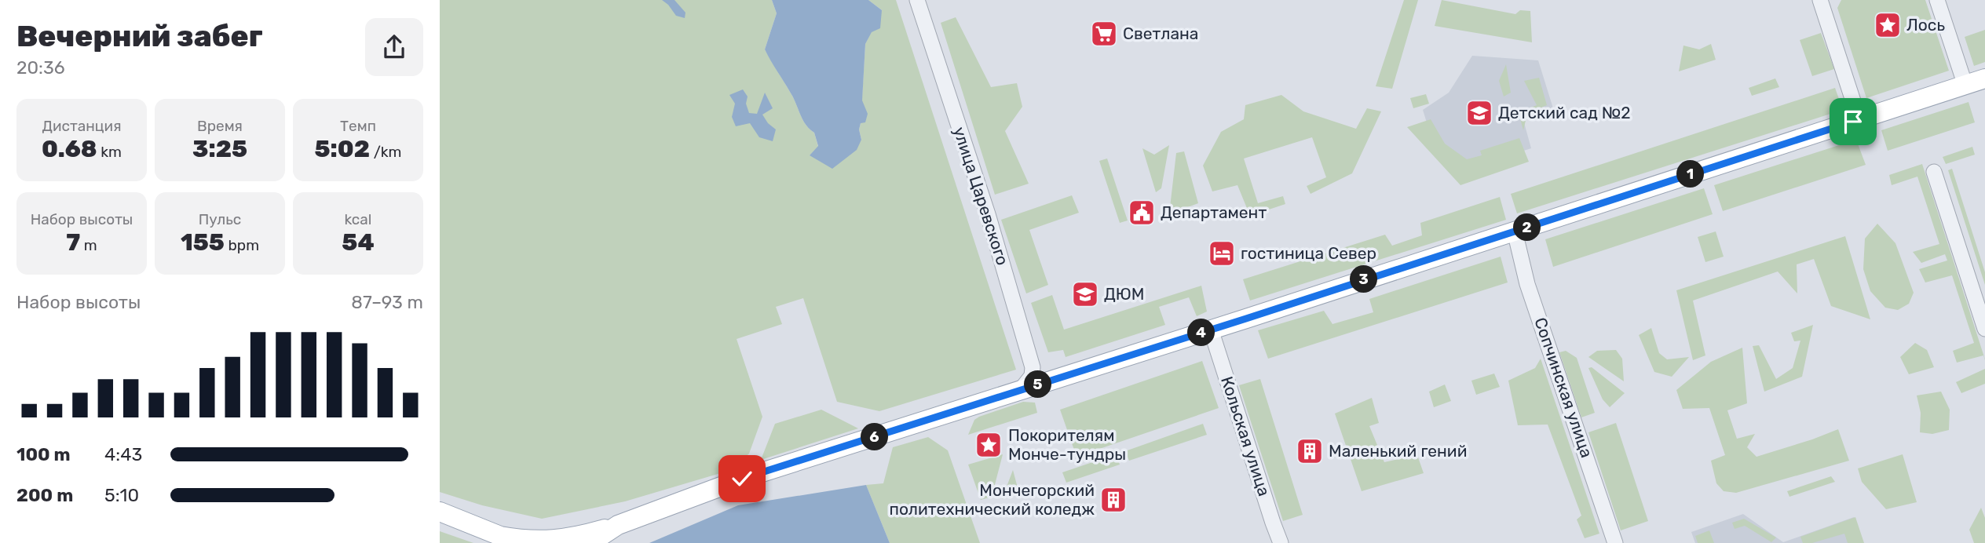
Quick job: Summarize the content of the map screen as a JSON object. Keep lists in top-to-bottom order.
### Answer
{
  "streets": {
    "street": ["улица Царевского", "Сопчинская улица", "Кольская улица"]
  },
  "places": {
    "place": ["Лось", "Покорителям Монче-тундры"],
    "supermarket": ["Светлана"],
    "school or university": ["Детский сад №2", "ДЮМ"],
    "public building": ["Департамент"],
    "hotel": ["гостиница Север"],
    "building": ["Маленький гений", "Мончегорский политехнический коледж"]
  },
  "page": {
    "heading": ["Вечерний забег", "20:36"],
    "stats": [
      ["Дистанция", "0.68 km"],
      ["Время", "3:25"],
      ["Темп", "5:02 /km"],
      ["Набор высоты", "7 m"],
      ["Пульс", "155 bpm"],
      ["kcal", "54"]
    ],
    "pins": [
      "1",
      "2",
      "3",
      "4",
      "5",
      "6"
    ],
    "chart": ["Набор высоты", "87–93 m"],
    "list": [
      {
        "name": "100 m",
        "note": "4:43"
      },
      {
        "name": "200 m",
        "note": "5:10"
      }
    ]
  }
}
